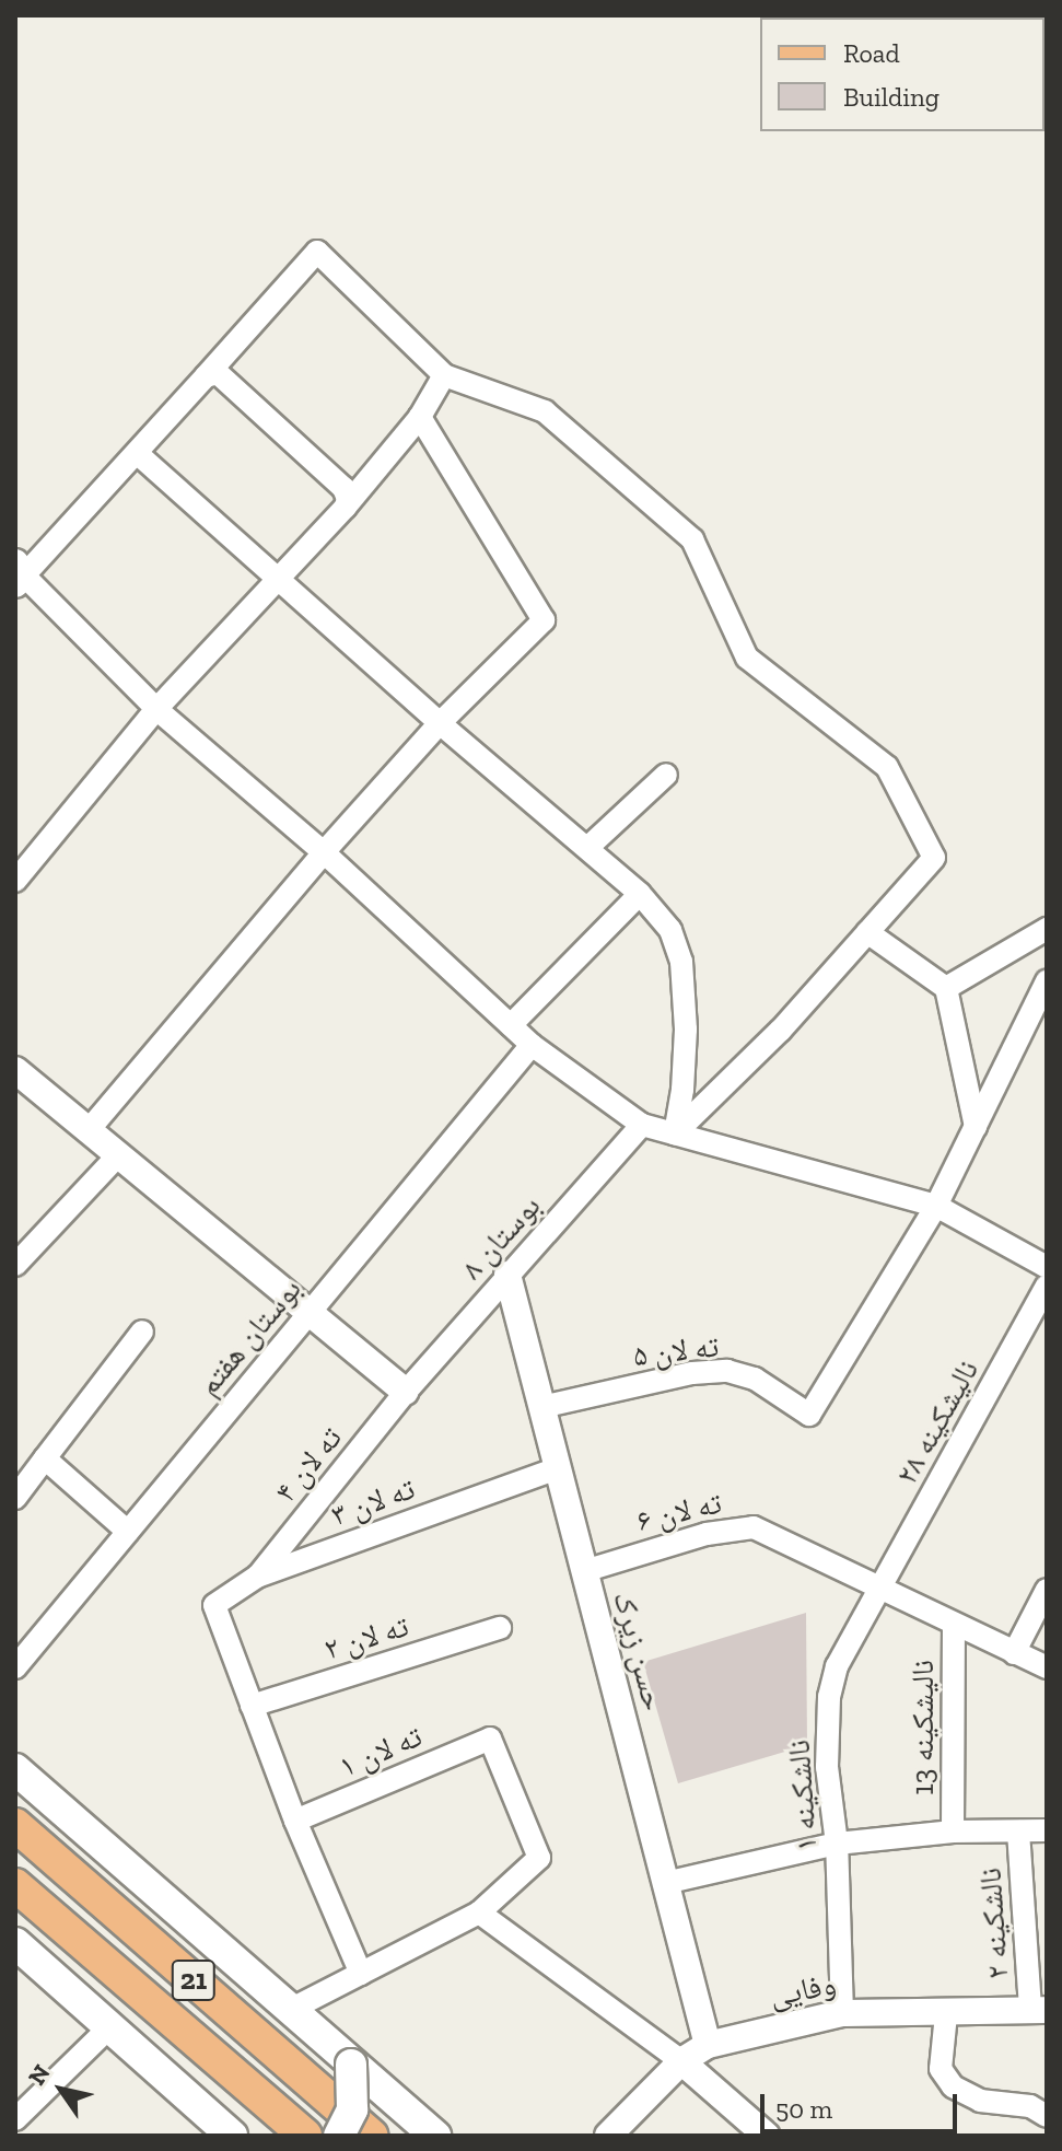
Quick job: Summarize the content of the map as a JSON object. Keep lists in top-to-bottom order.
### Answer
{
  "streets": {
    "main road": ["21"],
    "street": [
      "بوستان ۸",
      "بوستان هفتم",
      "ته لان ۵",
      "نالیشکینه ۲۸",
      "ته لان ۴",
      "ته لان ۳",
      "ته لان ۶",
      "ته لان ۲",
      "حسن زیرک",
      "نالیشکینه 13",
      "ته لان ۱",
      "نالشکینه ۱",
      "نالشکینه ۲",
      "وفایی"
    ]
  },
  "crossings": [
    ["بوستان ۸", "ته لان ۴"],
    ["بوستان ۸", "حسن زیرک"],
    ["ته لان ۵", "حسن زیرک"],
    ["نالیشکینه ۲۸", "ته لان ۶"],
    ["نالیشکینه ۲۸", "نالشکینه ۱"],
    ["ته لان ۴", "ته لان ۳"],
    ["ته لان ۳", "ته لان ۲"],
    ["ته لان ۳", "حسن زیرک"],
    ["ته لان ۶", "حسن زیرک"],
    ["ته لان ۶", "نالیشکینه 13"],
    ["ته لان ۶", "نالشکینه ۱"],
    ["حسن زیرک", "وفایی"],
    ["نالشکینه ۱", "وفایی"],
    ["نالشکینه ۲", "وفایی"]
  ],
  "legend": ["Road", "Building"],
  "scale_bar": "50 m",
  "north": "top left"
}
